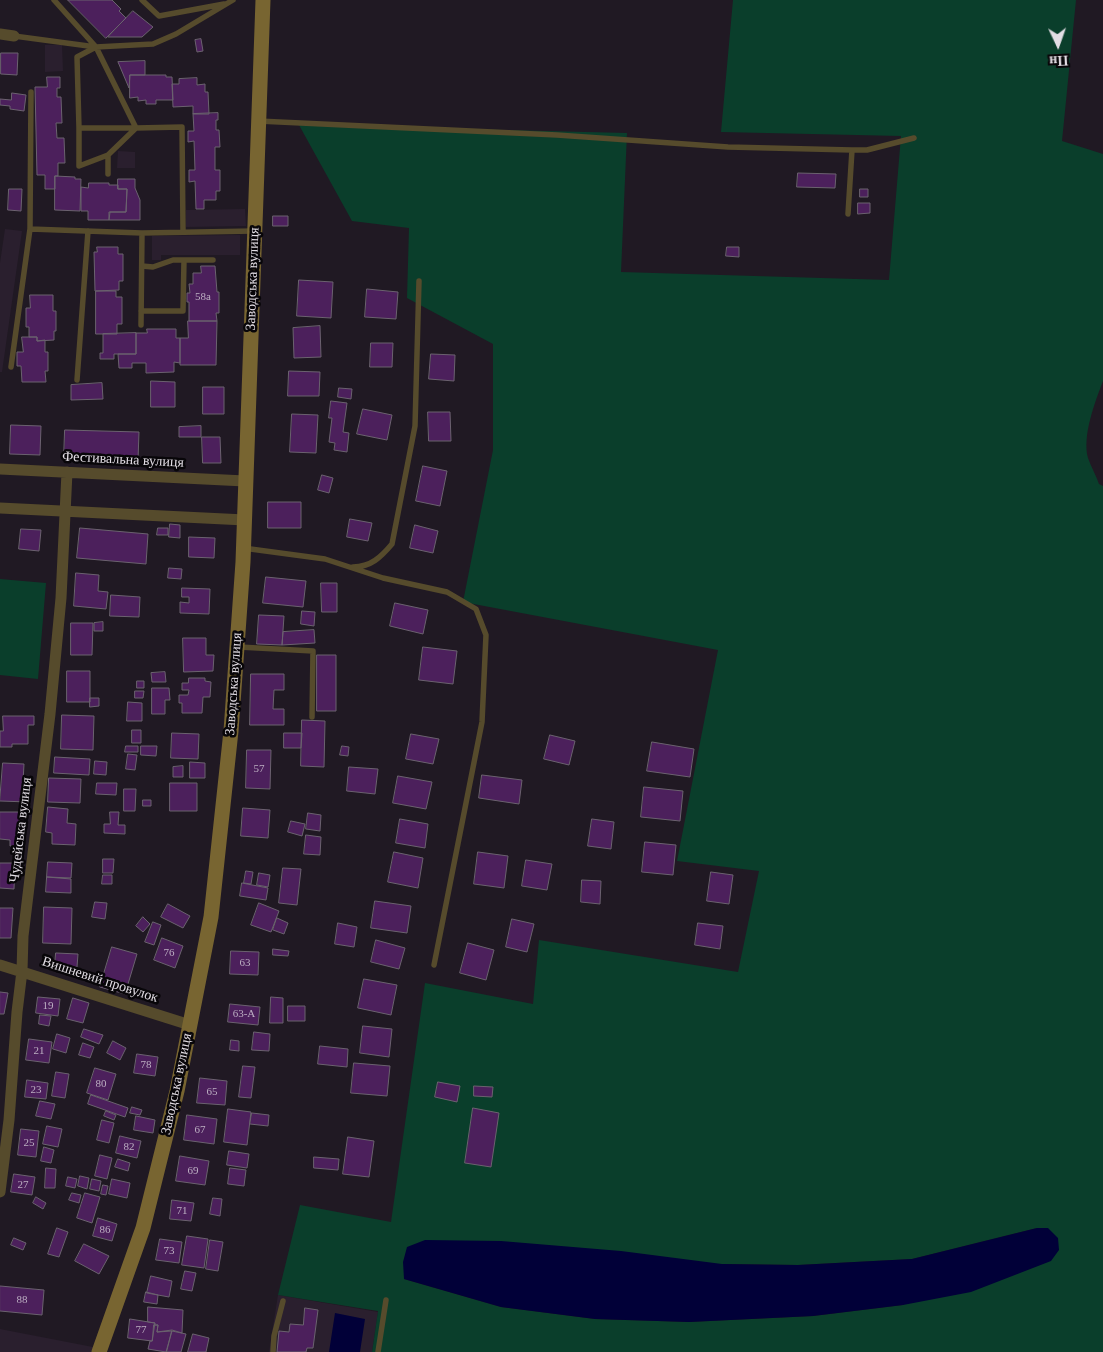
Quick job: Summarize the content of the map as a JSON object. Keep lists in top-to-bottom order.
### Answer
{
  "streets": {
    "main road": ["Заводська вулиця"],
    "street": ["Фестивальна вулиця", "Чудейська вулиця", "Вишневий провулок"]
  },
  "crossings": [
    ["Заводська вулиця", "Фестивальна вулиця"],
    ["Заводська вулиця", "Вишневий провулок"],
    ["Фестивальна вулиця", "Чудейська вулиця"],
    ["Чудейська вулиця", "Вишневий провулок"]
  ],
  "house_numbers": [
    "58а",
    "57",
    "76",
    "63",
    "19",
    "63-А",
    "21",
    "78",
    "80",
    "23",
    "65",
    "67",
    "25",
    "82",
    "69",
    "27",
    "71",
    "86",
    "73",
    "88",
    "77"
  ],
  "north": "bottom"
}
